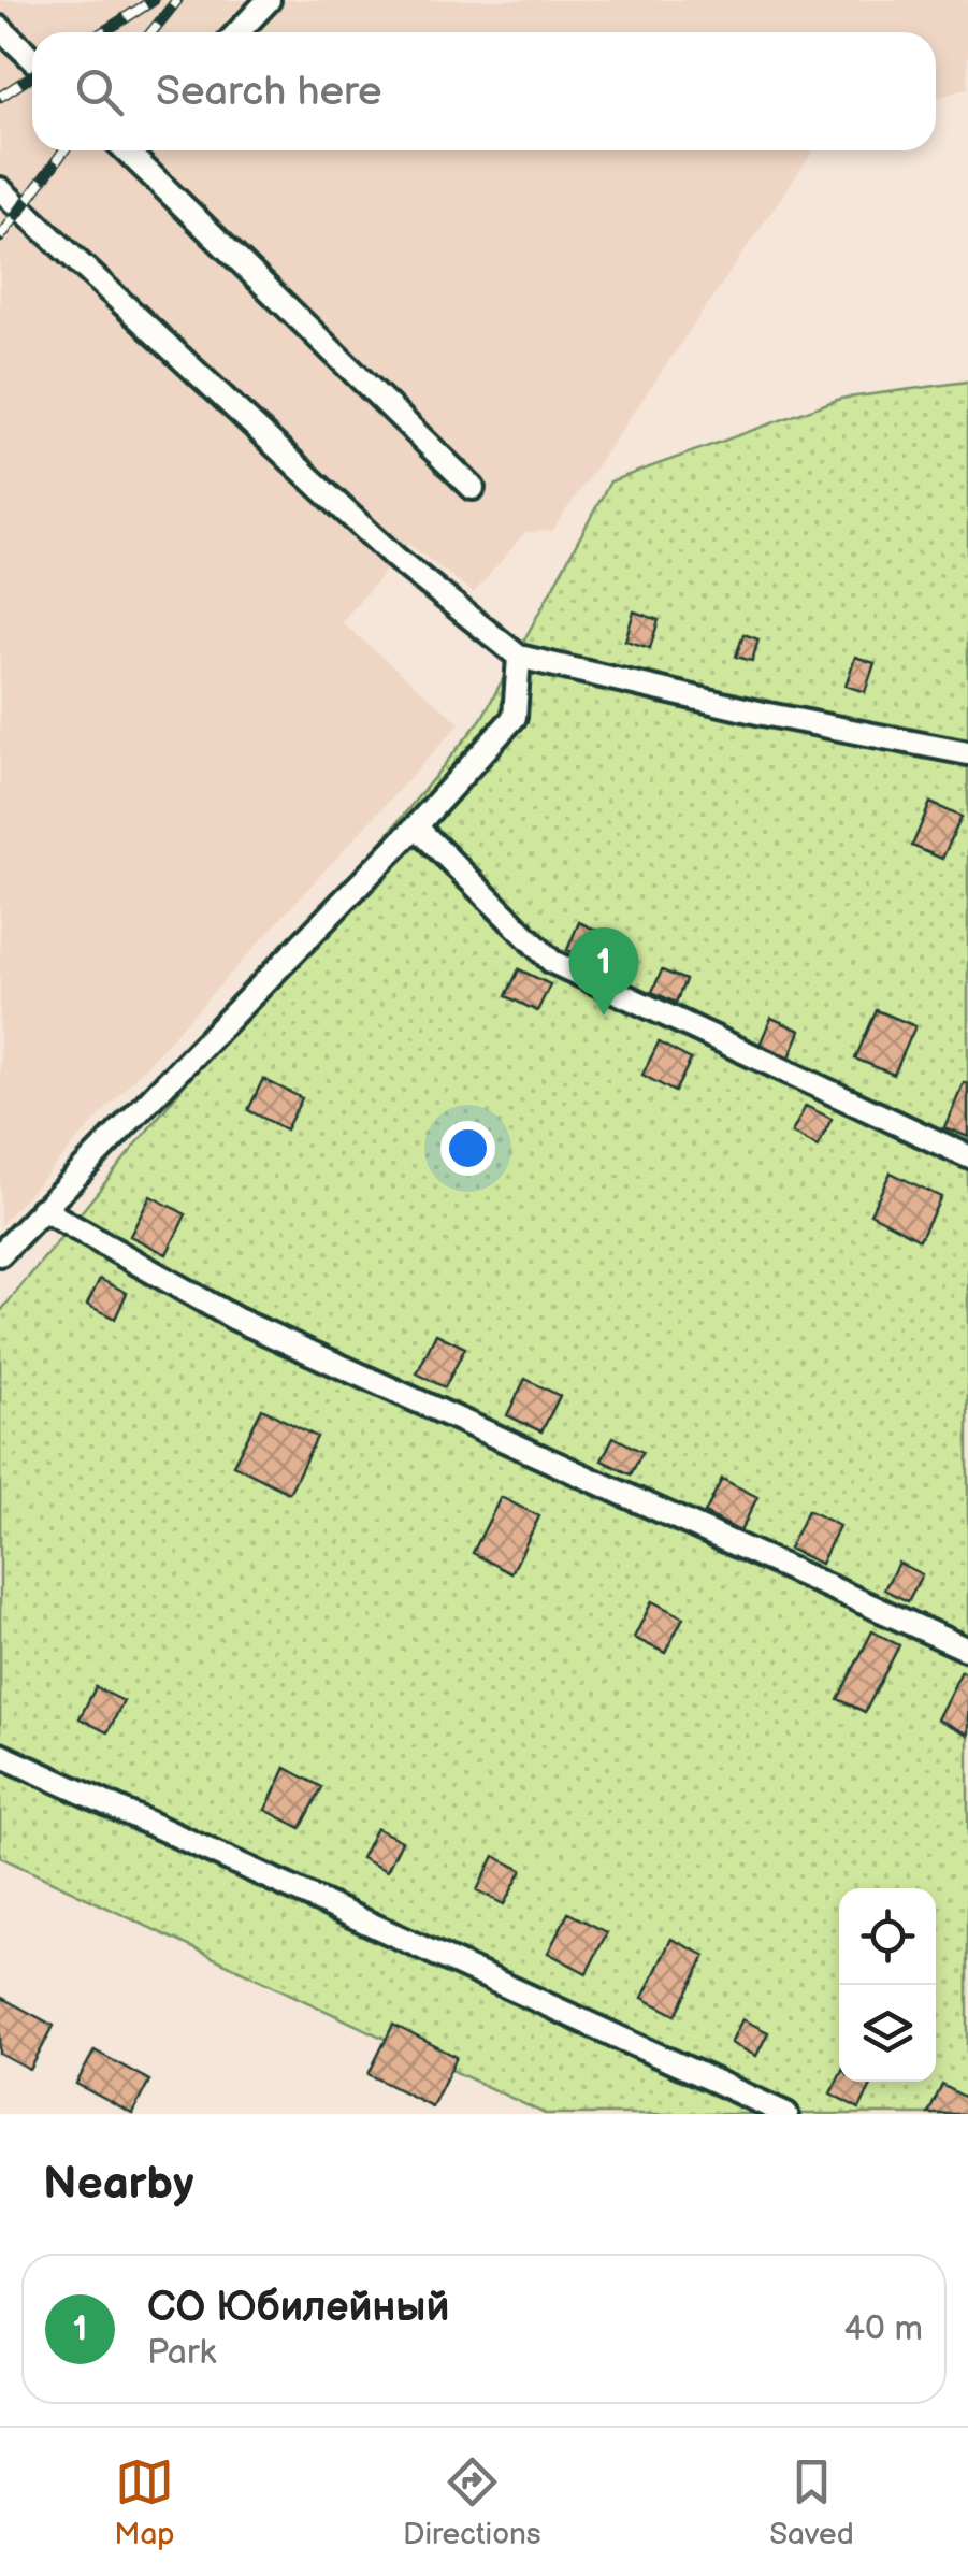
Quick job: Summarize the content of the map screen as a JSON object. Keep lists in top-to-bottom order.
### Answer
{
  "page": {
    "search": "Search here",
    "pins": "1",
    "heading": "Nearby",
    "list": [
      {
        "mark": "1",
        "name": "СО Юбилейный",
        "note": "Park",
        "value": "40 m"
      }
    ],
    "nav": ["Map", "Directions", "Saved"]
  }
}
